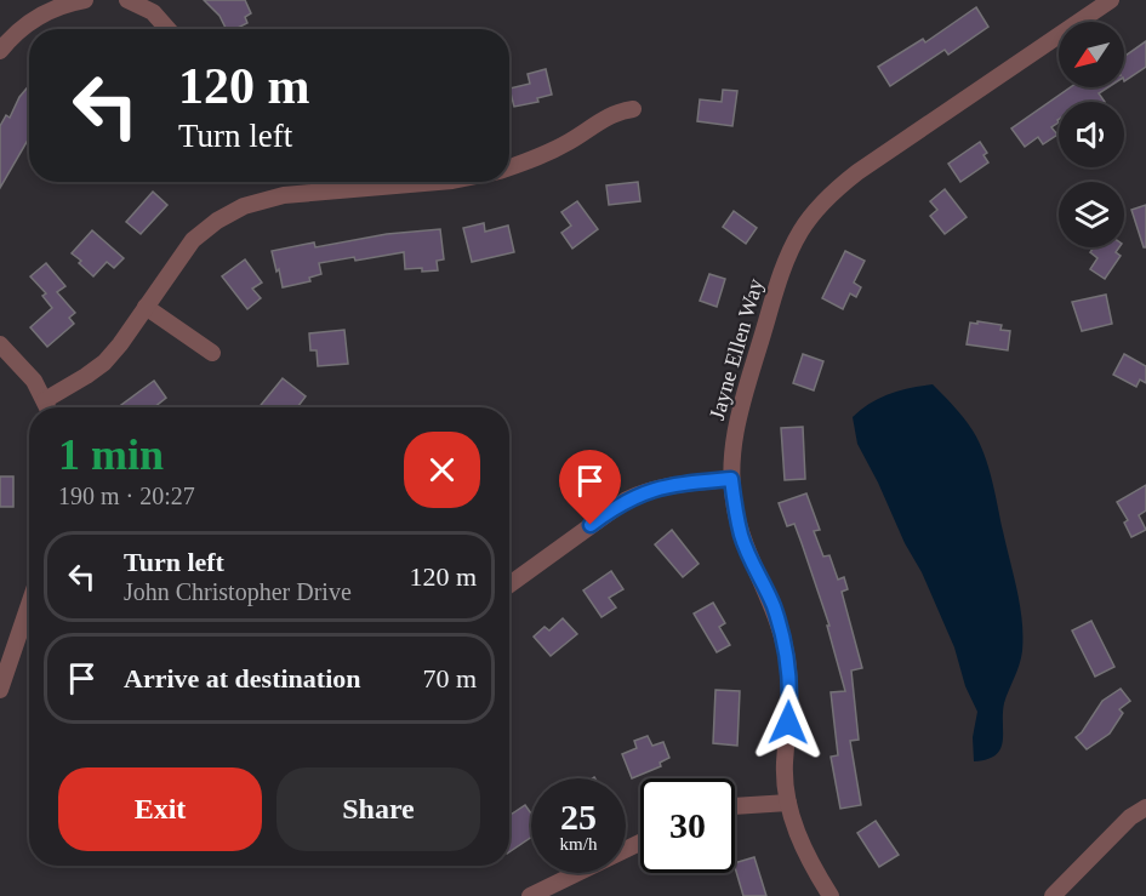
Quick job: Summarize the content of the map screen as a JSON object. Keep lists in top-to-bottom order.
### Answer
{
  "streets": {
    "street": ["Jayne Ellen Way"]
  },
  "north": "bottom left",
  "page": {
    "turn": ["120 m", "Turn left"],
    "heading": ["1 min", "190 m · 20:27"],
    "list": [
      {
        "name": "Turn left",
        "note": "John Christopher Drive",
        "value": "120 m"
      },
      {
        "name": "Arrive at destination",
        "value": "70 m"
      }
    ],
    "buttons": ["Exit", "Share"],
    "speed": "25 km/h",
    "limit": "30"
  }
}
